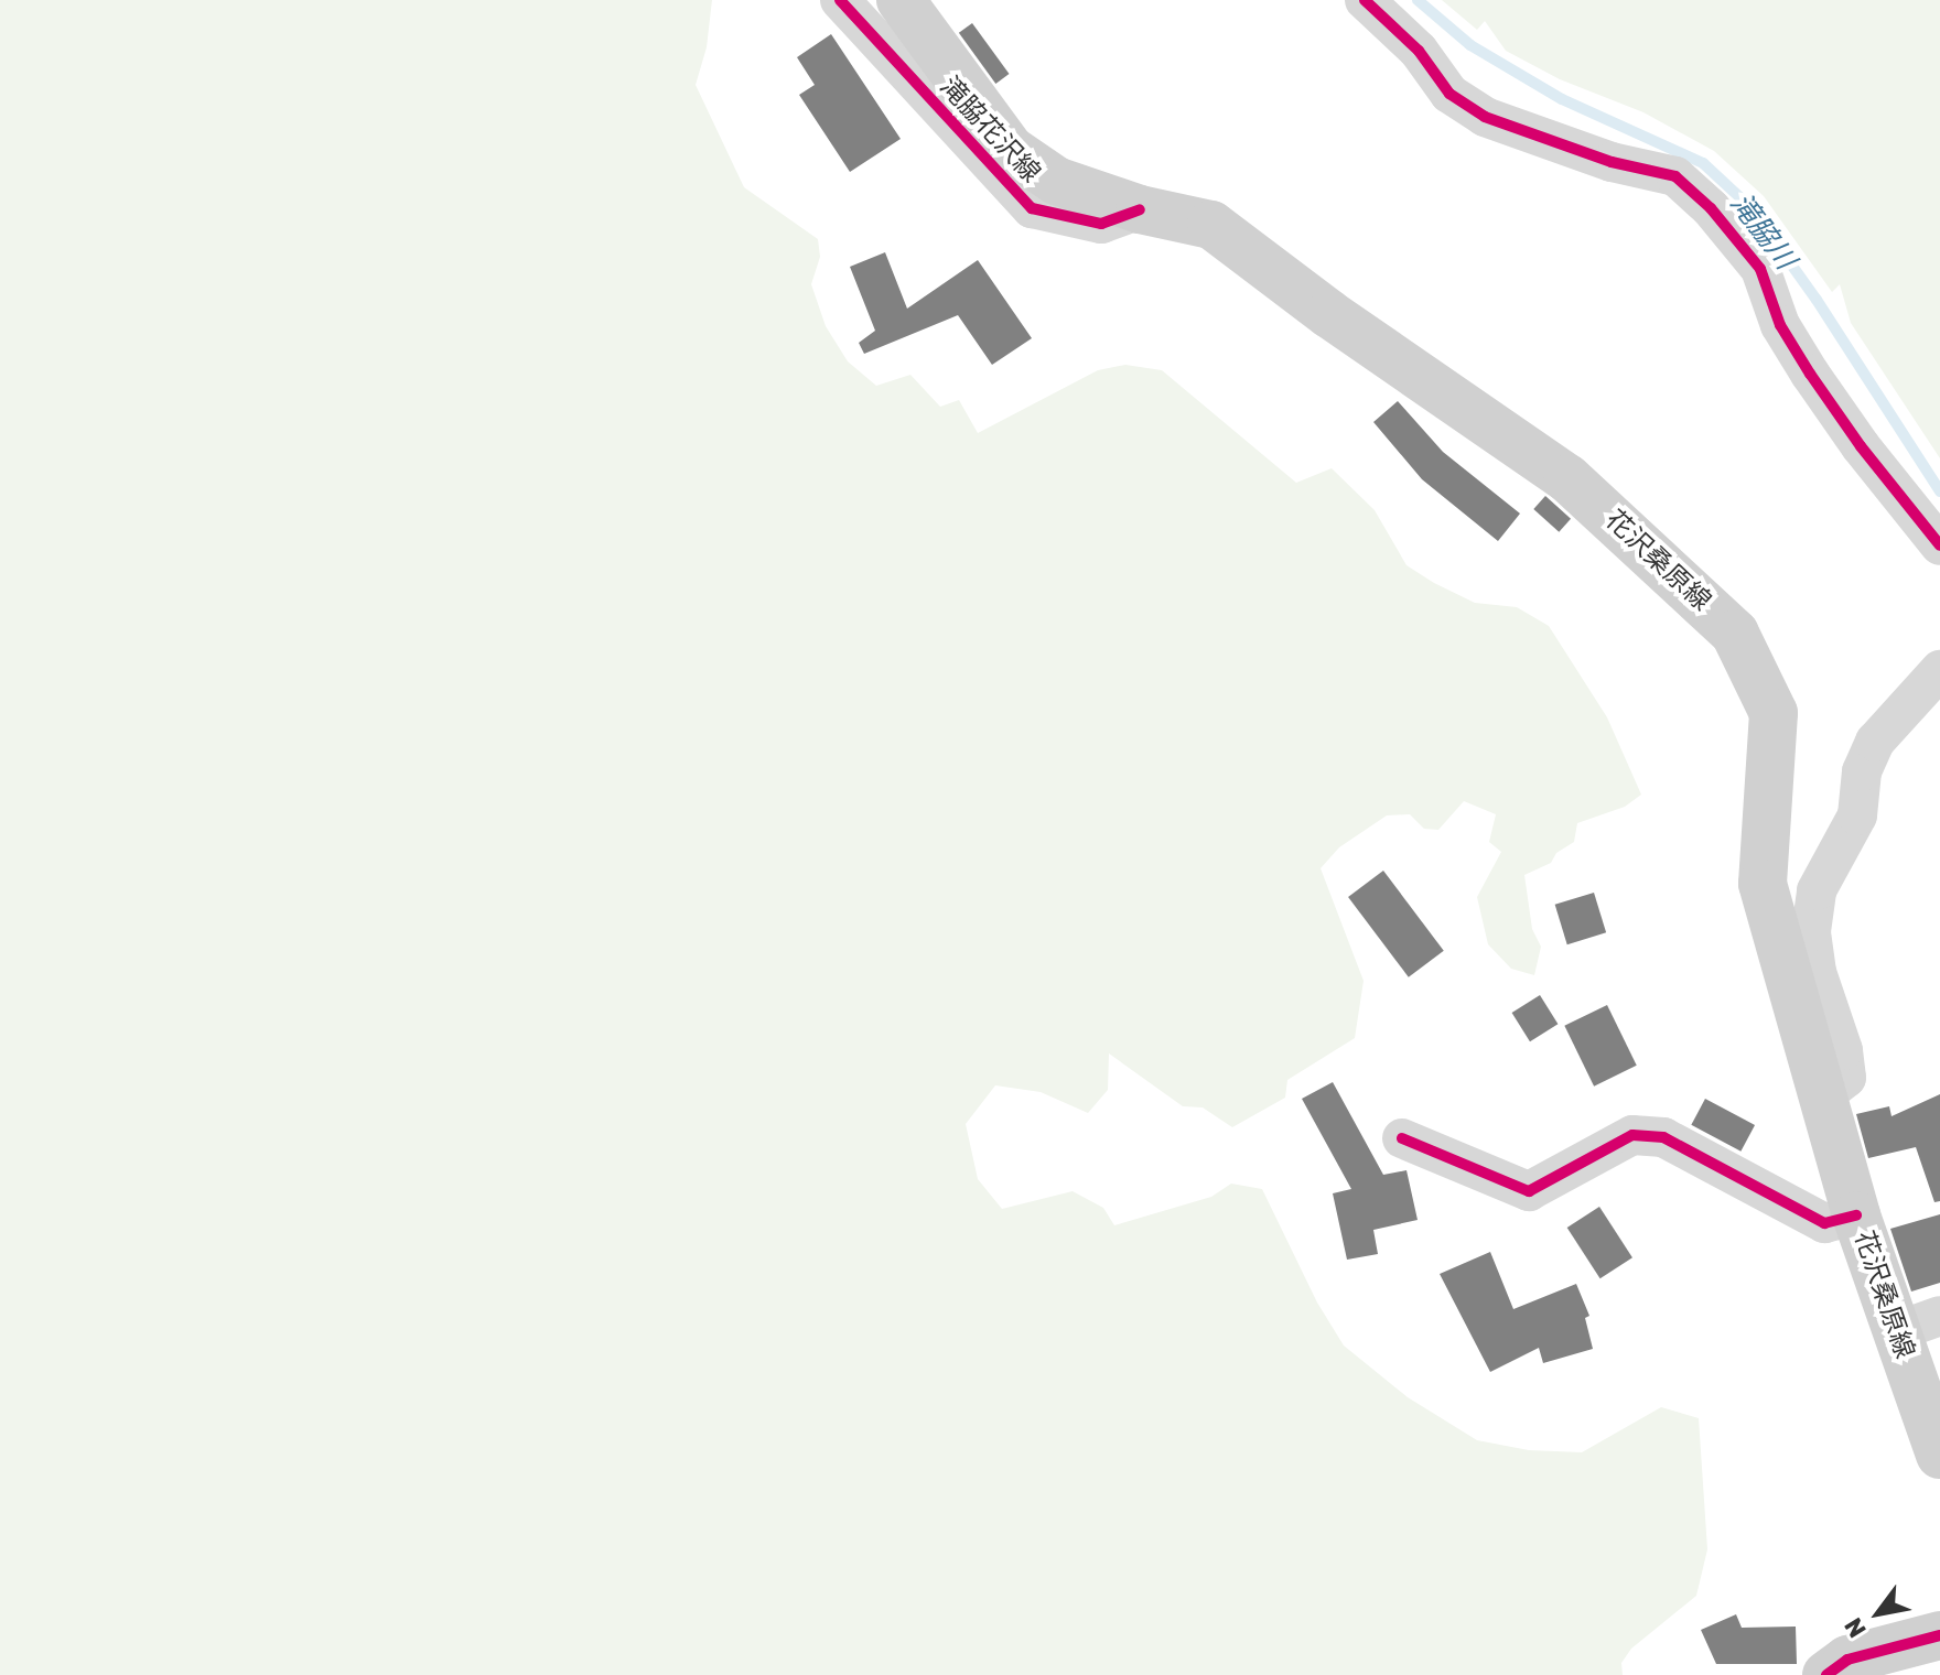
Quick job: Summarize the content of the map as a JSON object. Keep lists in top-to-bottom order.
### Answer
{
  "streets": {
    "main road": ["花沢桑原線"],
    "street": ["滝脇花沢線"]
  },
  "crossings": [
    ["滝脇花沢線", "花沢桑原線"]
  ],
  "water": ["滝脇川"],
  "north": "bottom left"
}
